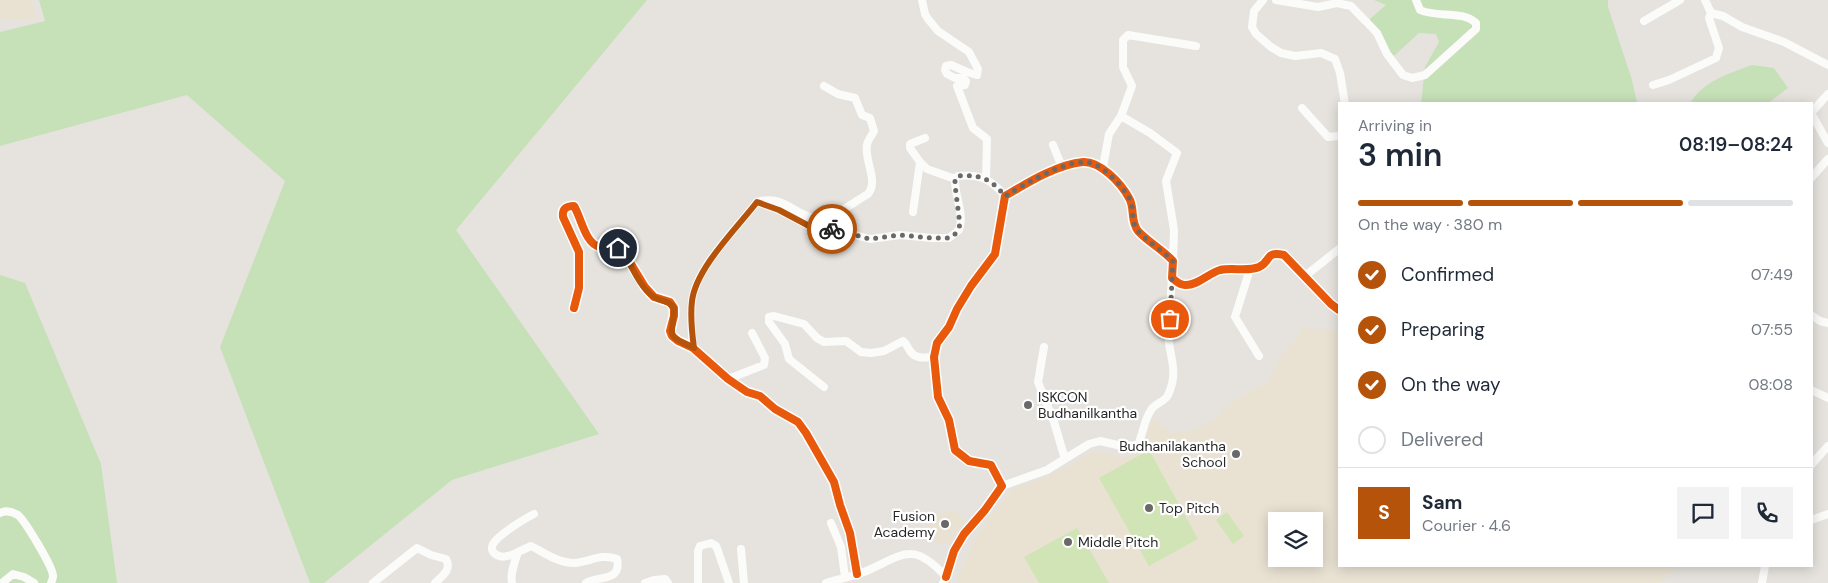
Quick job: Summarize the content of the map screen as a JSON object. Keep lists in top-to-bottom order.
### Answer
{
  "places": [
    "ISKCON Budhanilkantha",
    "Budhanilakantha School",
    "Top Pitch",
    "Fusion Academy",
    "Middle Pitch"
  ],
  "page": {
    "heading": ["3 min", "Arriving in", "08:19–08:24"],
    "panel": ["Sam", "Courier · 4.6"],
    "bar": "On the way · 380 m",
    "list": [
      ["Confirmed", "07:49"],
      ["Preparing", "07:55"],
      ["On the way", "08:08"],
      "Delivered"
    ],
    "round": "S"
  }
}
